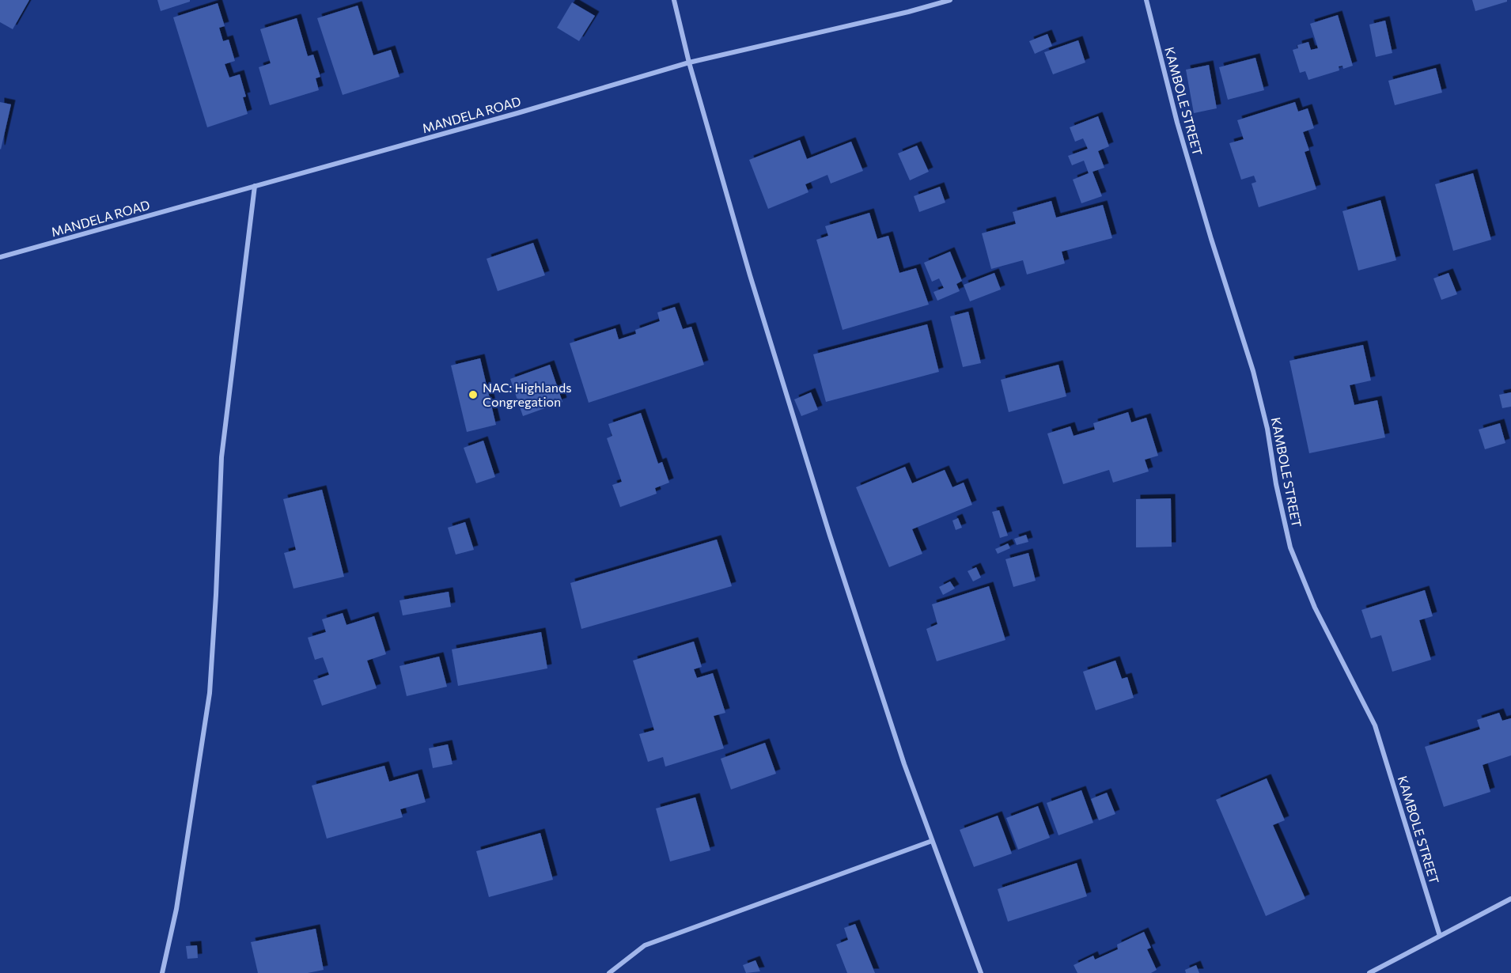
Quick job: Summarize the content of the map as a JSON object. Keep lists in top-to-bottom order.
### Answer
{
  "streets": {
    "street": ["KAMBOLE STREET", "MANDELA ROAD"]
  },
  "places": ["NAC: Highlands Congregation"]
}
